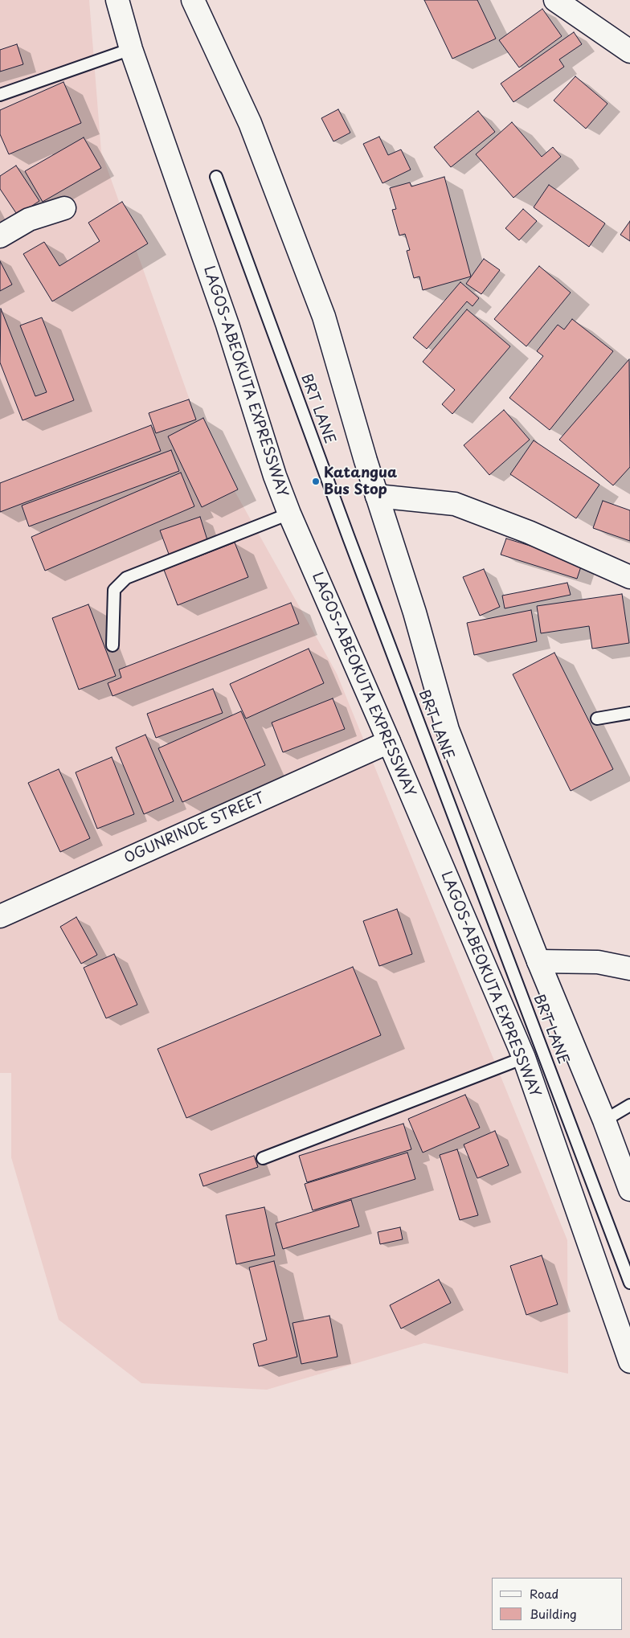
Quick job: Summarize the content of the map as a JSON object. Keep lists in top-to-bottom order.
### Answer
{
  "streets": {
    "main road": ["LAGOS-ABEOKUTA EXPRESSWAY", "OGUNRINDE STREET"],
    "lane": ["BRT LANE"]
  },
  "crossings": [
    ["LAGOS-ABEOKUTA EXPRESSWAY", "OGUNRINDE STREET"]
  ],
  "places": ["Katangua Bus Stop"],
  "legend": ["Road", "Building"]
}
